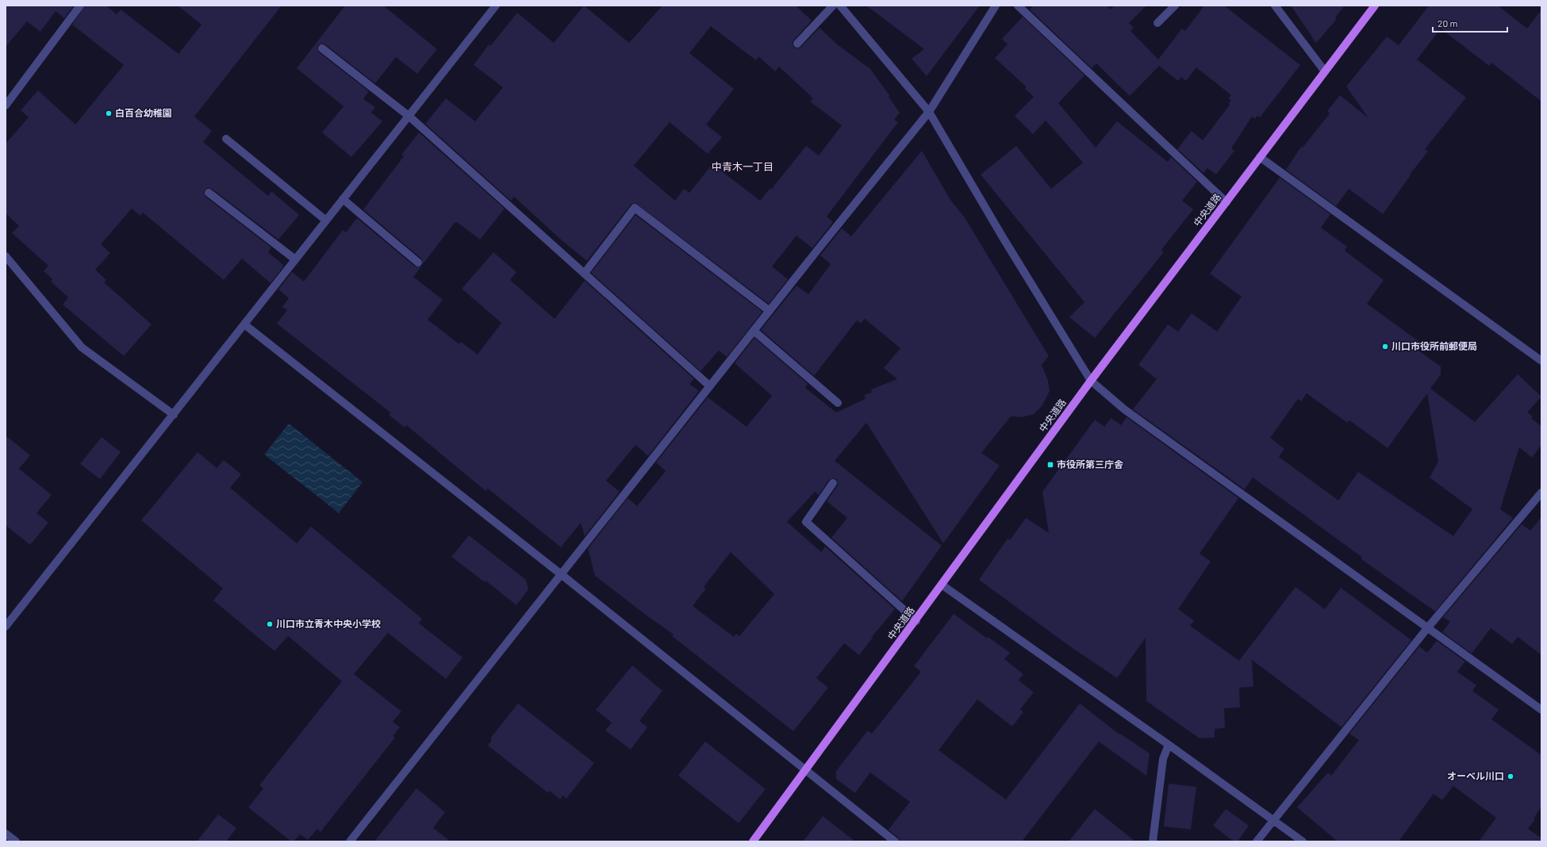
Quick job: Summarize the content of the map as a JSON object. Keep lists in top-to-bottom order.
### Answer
{
  "streets": {
    "main road": ["中央道路"]
  },
  "districts": ["中青木一丁目"],
  "places": {
    "other": [
      "白百合幼稚園",
      "川口市役所前郵便局",
      "川口市立青木中央小学校",
      "オーベル川口"
    ],
    "transit": ["市役所第三庁舎"]
  },
  "scale_bar": "20 m"
}
